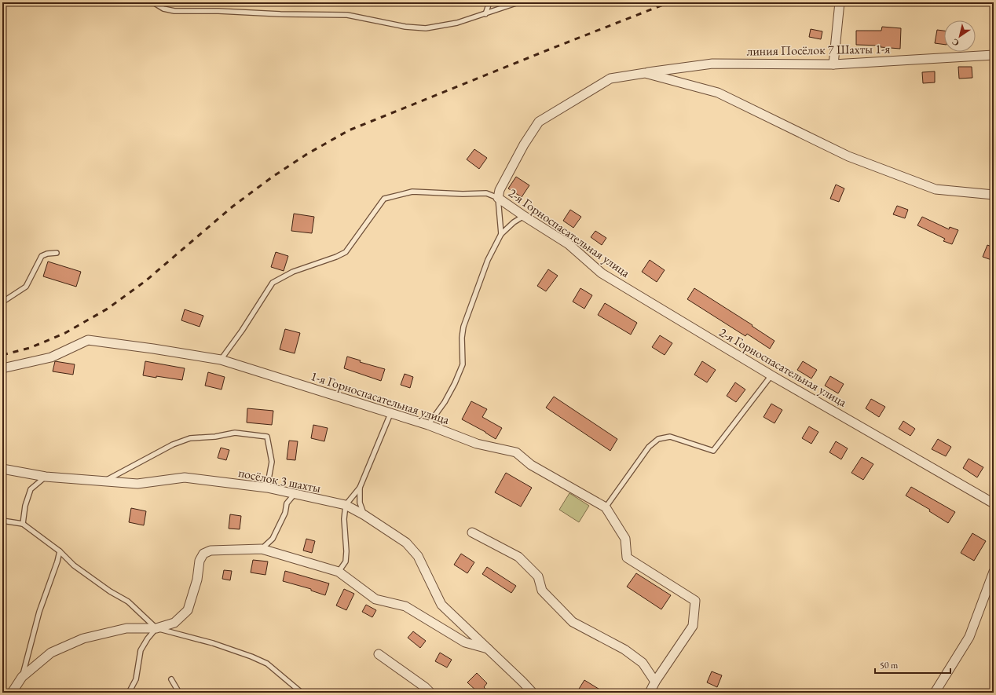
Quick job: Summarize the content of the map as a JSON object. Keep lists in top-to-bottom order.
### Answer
{
  "streets": {
    "street": [
      "линия Посёлок 7 Шахты 1-я",
      "2-я Горноспасательная улица",
      "1-я Горноспасательная улица",
      "посёлок 3 шахты"
    ]
  },
  "crossings": [
    ["линия Посёлок 7 Шахты 1-я", "2-я Горноспасательная улица"]
  ],
  "scale_bar": "50 m",
  "north": "bottom left"
}
